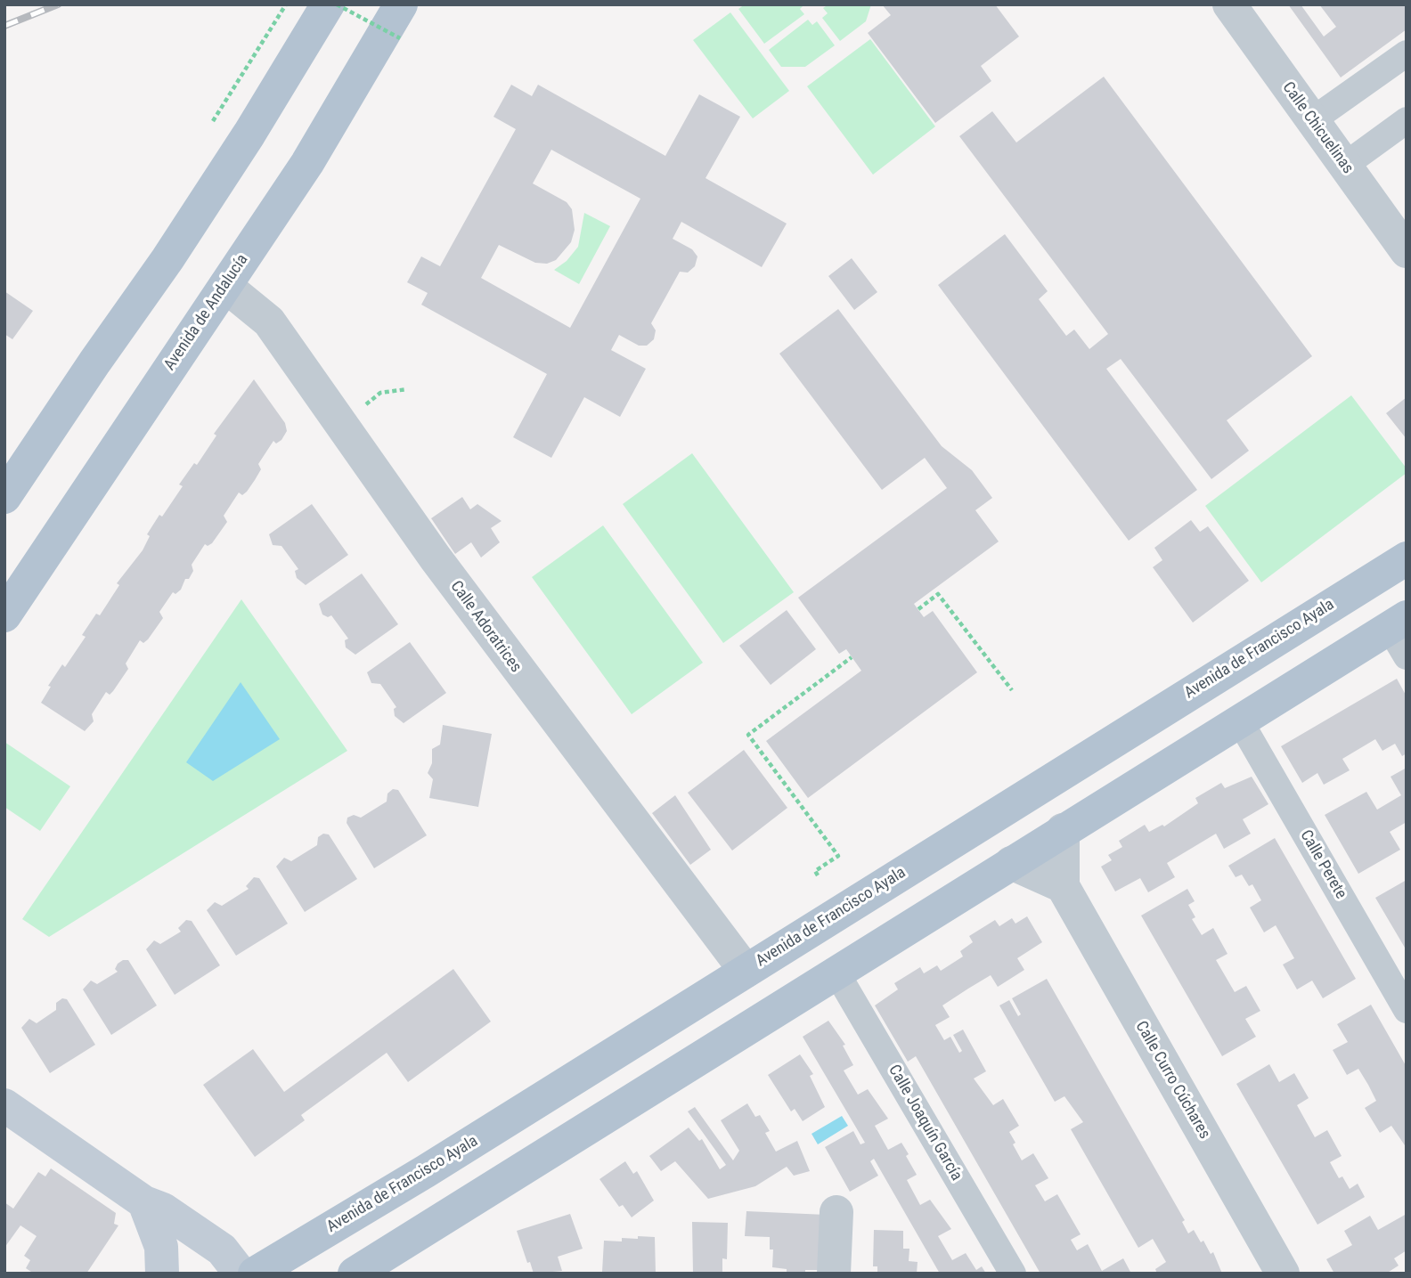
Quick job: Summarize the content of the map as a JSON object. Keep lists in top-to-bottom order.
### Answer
{
  "streets": {
    "main road": ["Avenida de Andalucía", "Avenida de Francisco Ayala"],
    "street": [
      "Calle Chicuelinas",
      "Calle Adoratrices",
      "Calle Perete",
      "Calle Curro Cúchares",
      "Calle Joaquín García"
    ]
  },
  "crossings": [
    ["Avenida de Andalucía", "Calle Adoratrices"],
    ["Calle Adoratrices", "Avenida de Francisco Ayala"]
  ]
}
